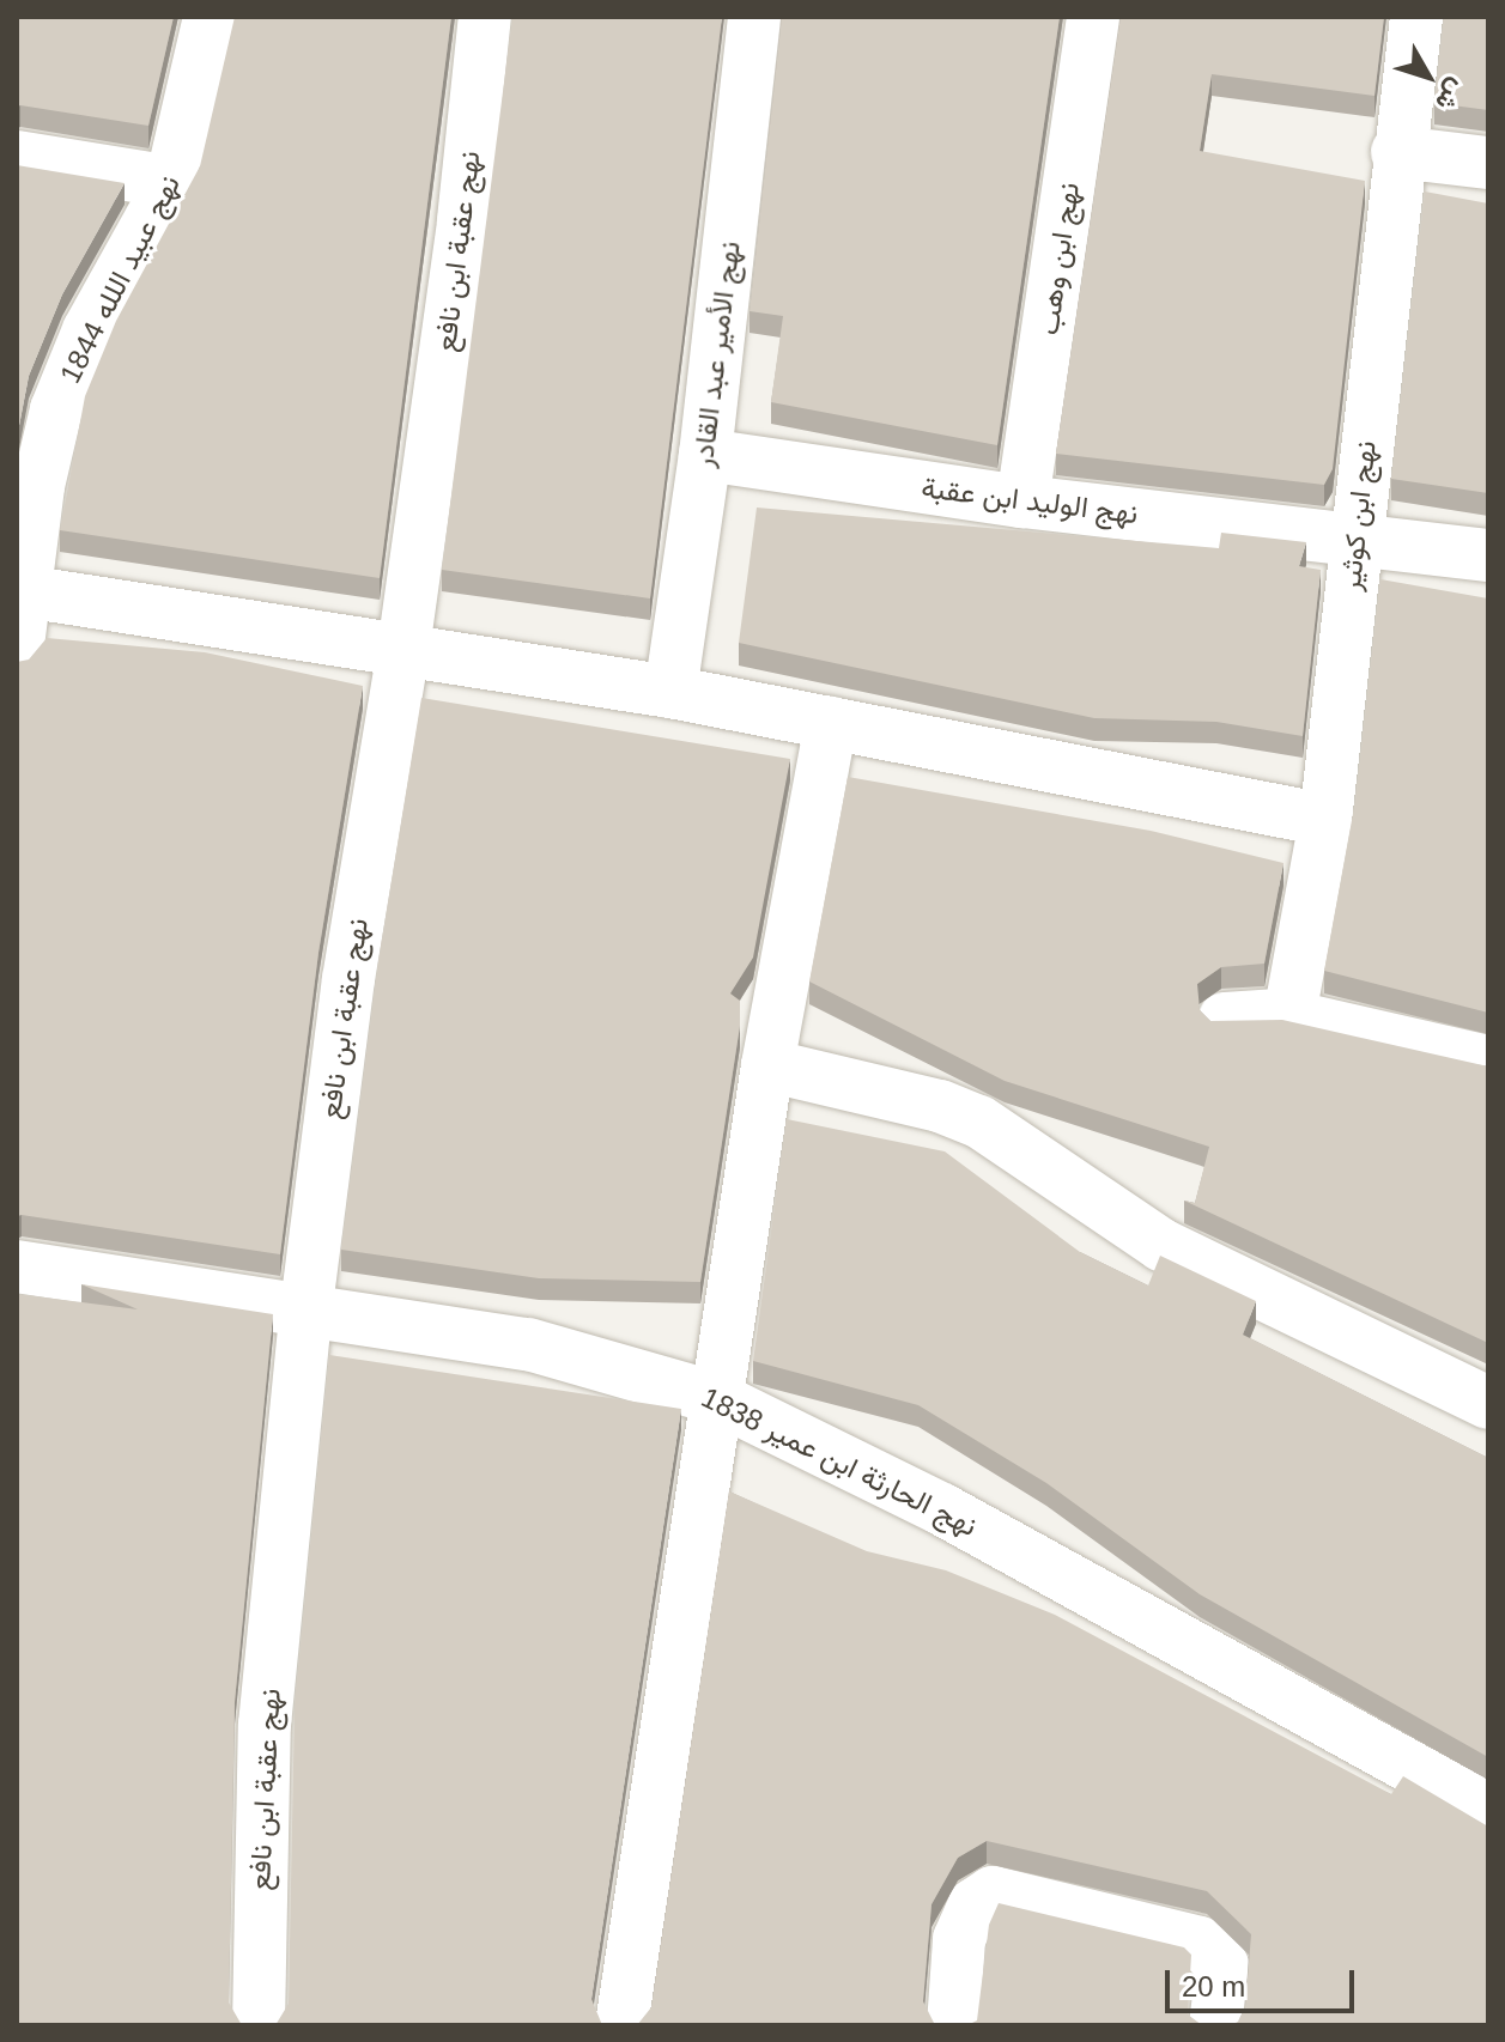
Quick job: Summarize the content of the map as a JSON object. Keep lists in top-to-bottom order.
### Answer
{
  "streets": {
    "street": [
      "نهج عقبة ابن نافع",
      "نهج ابن وهب",
      "نهج عبيد اللله 1844",
      "نهج الأمير عبد القادر",
      "نهج الوليد ابن عقبة",
      "نهج ابن كوثير",
      "نهج الحارثة ابن عمير 1838"
    ]
  },
  "crossings": [
    ["نهج عقبة ابن نافع", "نهج الحارثة ابن عمير 1838"],
    ["نهج ابن وهب", "نهج الوليد ابن عقبة"],
    ["نهج الأمير عبد القادر", "نهج الوليد ابن عقبة"],
    ["نهج الوليد ابن عقبة", "نهج ابن كوثير"]
  ],
  "scale_bar": "20 m",
  "north": "bottom right"
}
